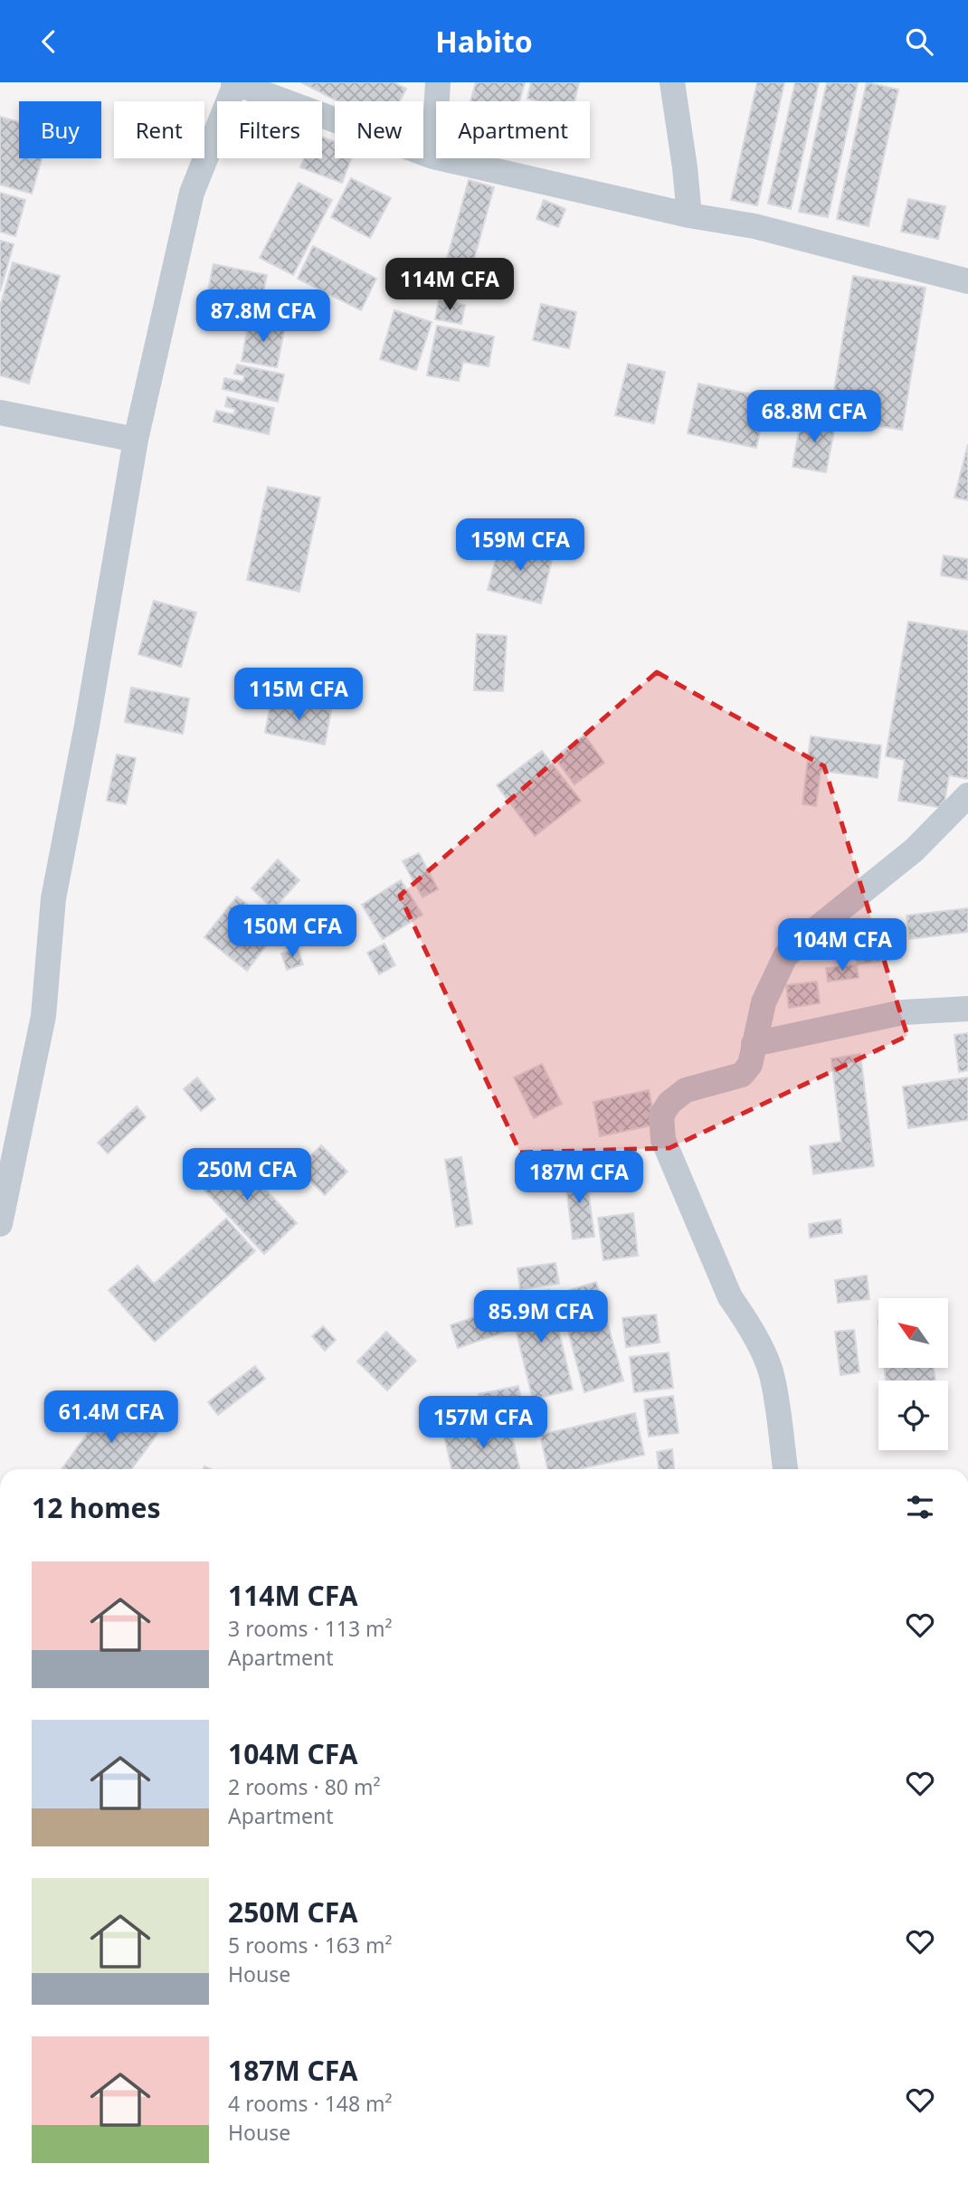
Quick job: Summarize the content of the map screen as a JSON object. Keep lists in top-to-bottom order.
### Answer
{
  "north": "top left",
  "page": {
    "header": "Habito",
    "chip": [
      "Buy",
      "Rent",
      "Filters",
      "New",
      "Apartment"
    ],
    "price": [
      "114M CFA",
      "87.8M CFA",
      "68.8M CFA",
      "159M CFA",
      "115M CFA",
      "150M CFA",
      "104M CFA",
      "250M CFA",
      "187M CFA",
      "85.9M CFA",
      "61.4M CFA",
      "157M CFA"
    ],
    "heading": "12 homes",
    "list": [
      {
        "name": "114M CFA",
        "note": "3 rooms · 113 m² · Apartment"
      },
      {
        "name": "104M CFA",
        "note": "2 rooms · 80 m² · Apartment"
      },
      {
        "name": "250M CFA",
        "note": "5 rooms · 163 m² · House"
      },
      {
        "name": "187M CFA",
        "note": "4 rooms · 148 m² · House"
      }
    ]
  }
}
